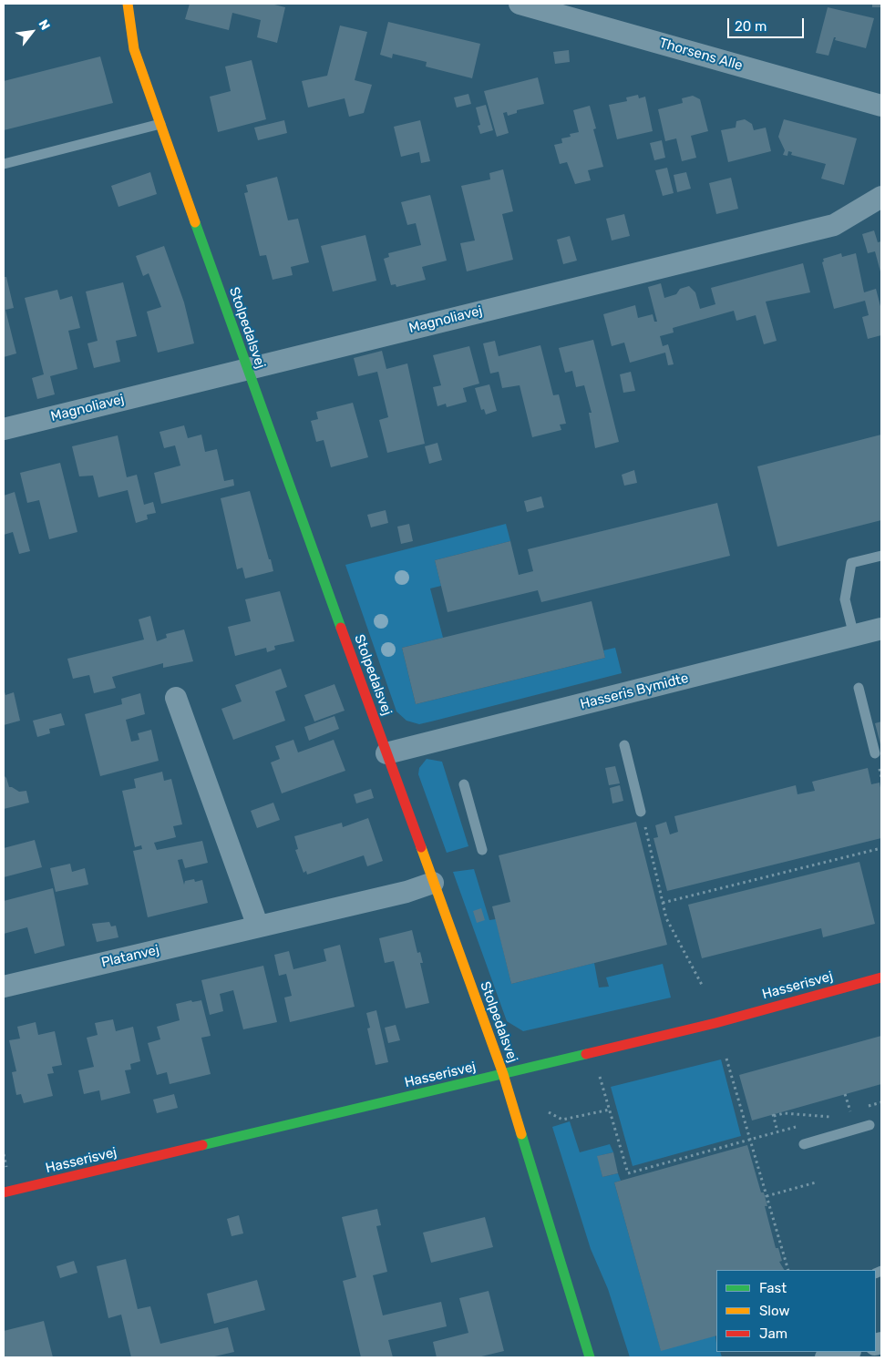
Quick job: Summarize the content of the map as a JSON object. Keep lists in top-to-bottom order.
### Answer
{
  "streets": {
    "street": [
      "Thorsens Alle",
      "Magnoliavej",
      "Stolpedalsvej",
      "Hasseris Bymidte",
      "Platanvej",
      "Hasserisvej"
    ]
  },
  "crossings": [
    ["Magnoliavej", "Stolpedalsvej"],
    ["Stolpedalsvej", "Hasseris Bymidte"],
    ["Stolpedalsvej", "Platanvej"],
    ["Stolpedalsvej", "Hasserisvej"]
  ],
  "legend": ["Fast", "Slow", "Jam"],
  "scale_bar": "20 m",
  "north": "top right"
}
